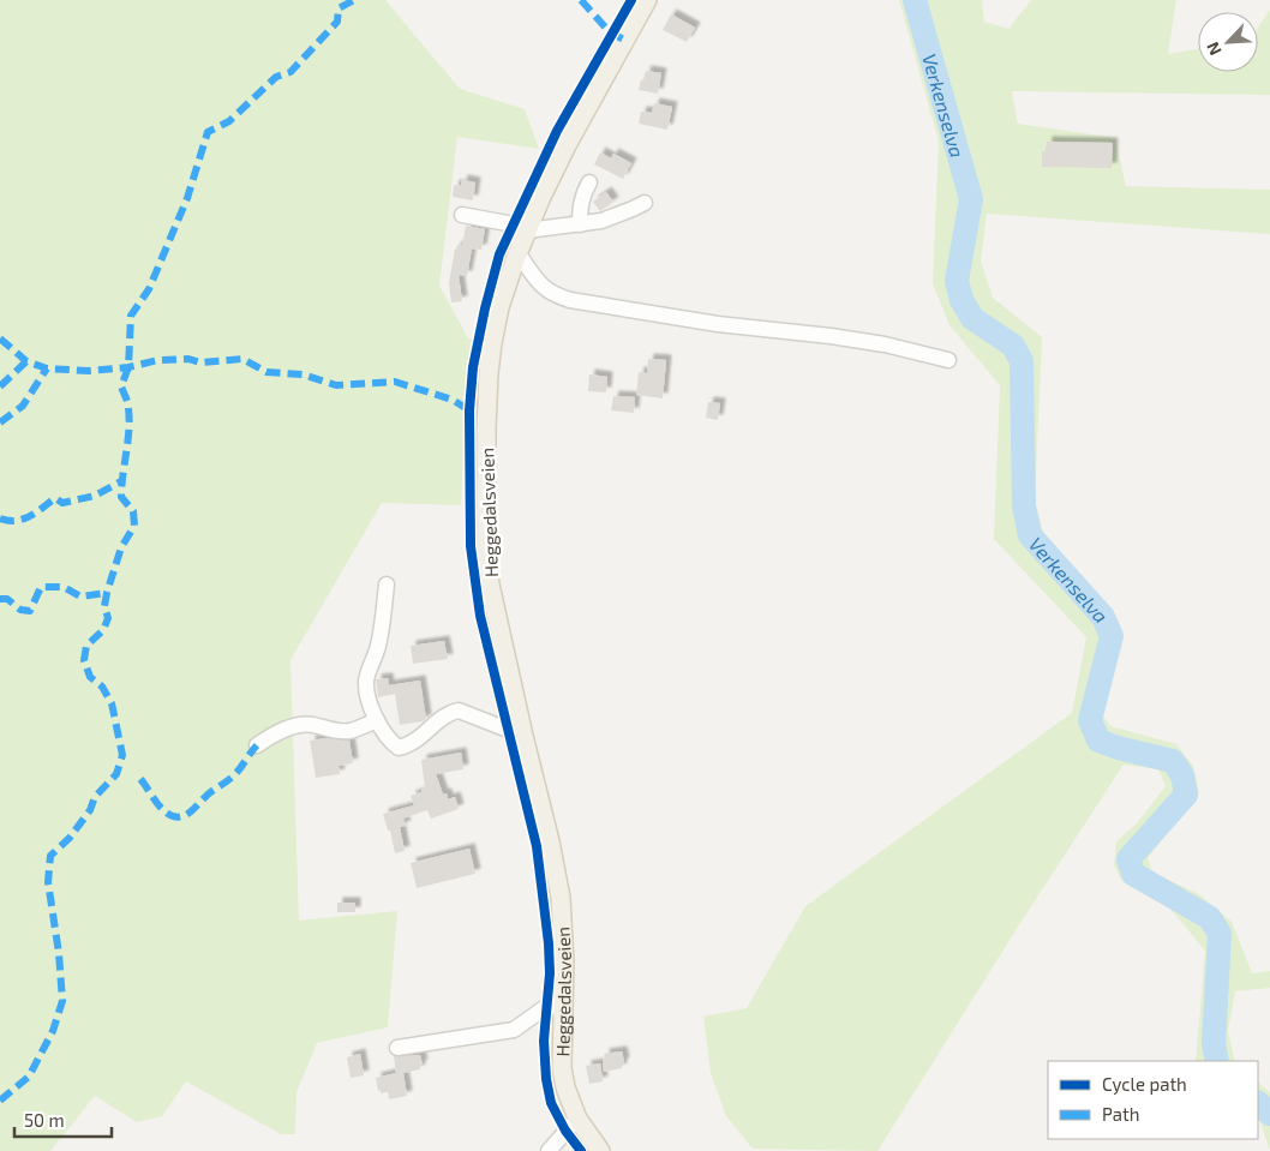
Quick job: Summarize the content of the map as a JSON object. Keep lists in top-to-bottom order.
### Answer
{
  "streets": {
    "main road": ["Heggedalsveien"]
  },
  "water": ["Verkenselva"],
  "legend": ["Cycle path", "Path"],
  "scale_bar": "50 m",
  "north": "bottom left"
}
